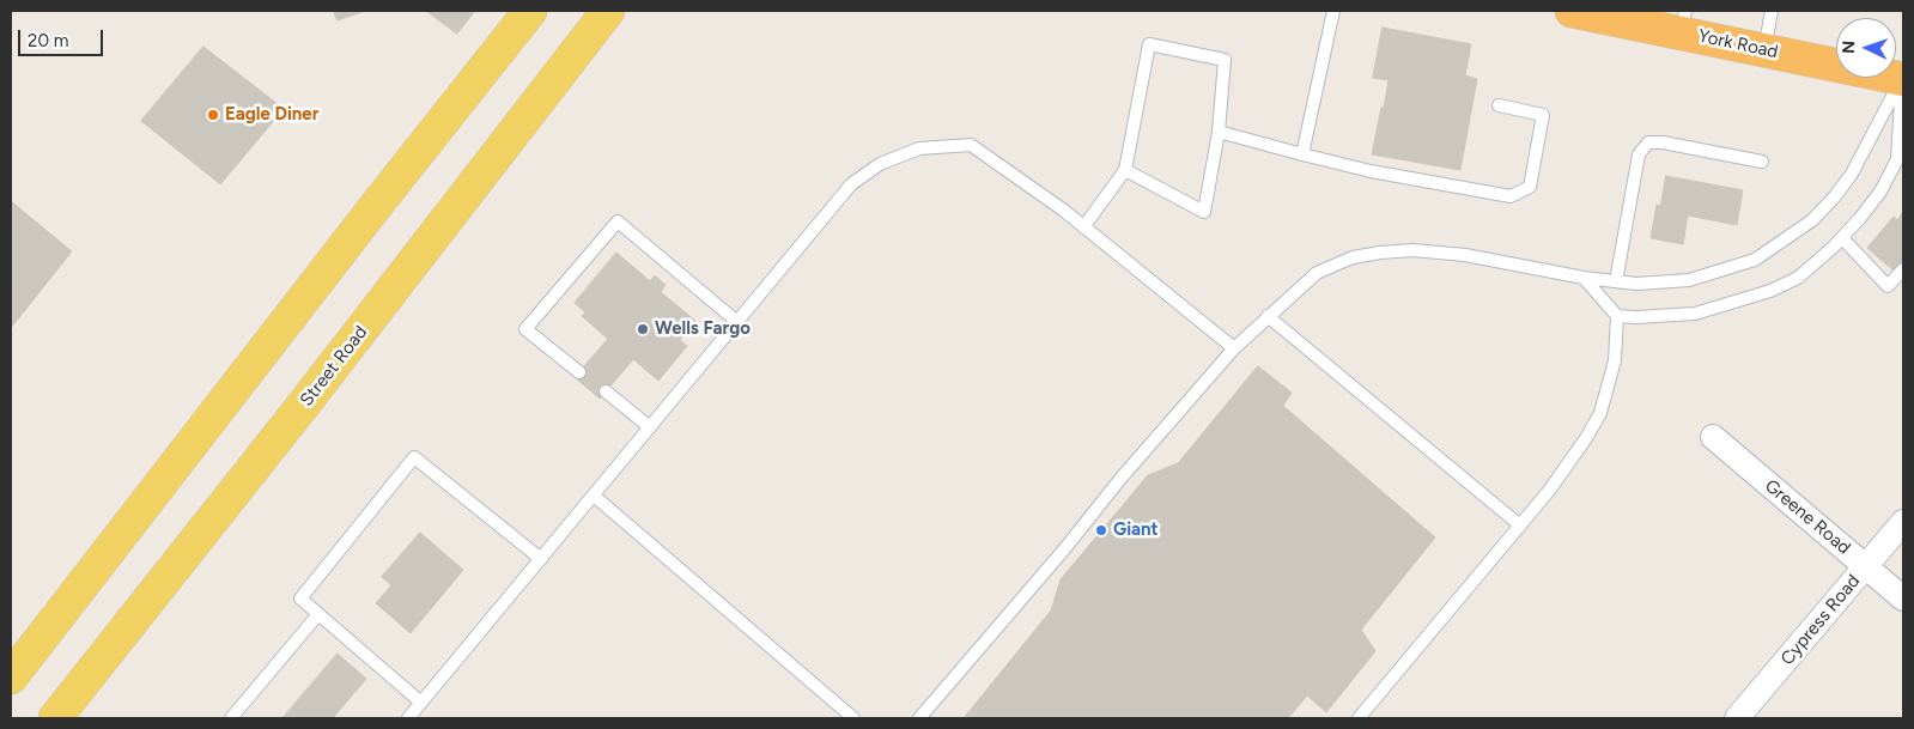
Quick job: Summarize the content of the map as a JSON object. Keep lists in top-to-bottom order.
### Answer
{
  "streets": {
    "highway": ["York Road"],
    "main road": ["Street Road"],
    "street": ["Greene Road", "Cypress Road"]
  },
  "crossings": [
    ["Greene Road", "Cypress Road"]
  ],
  "places": ["Eagle Diner", "Wells Fargo", "Giant"],
  "scale_bar": "20 m",
  "north": "left"
}
